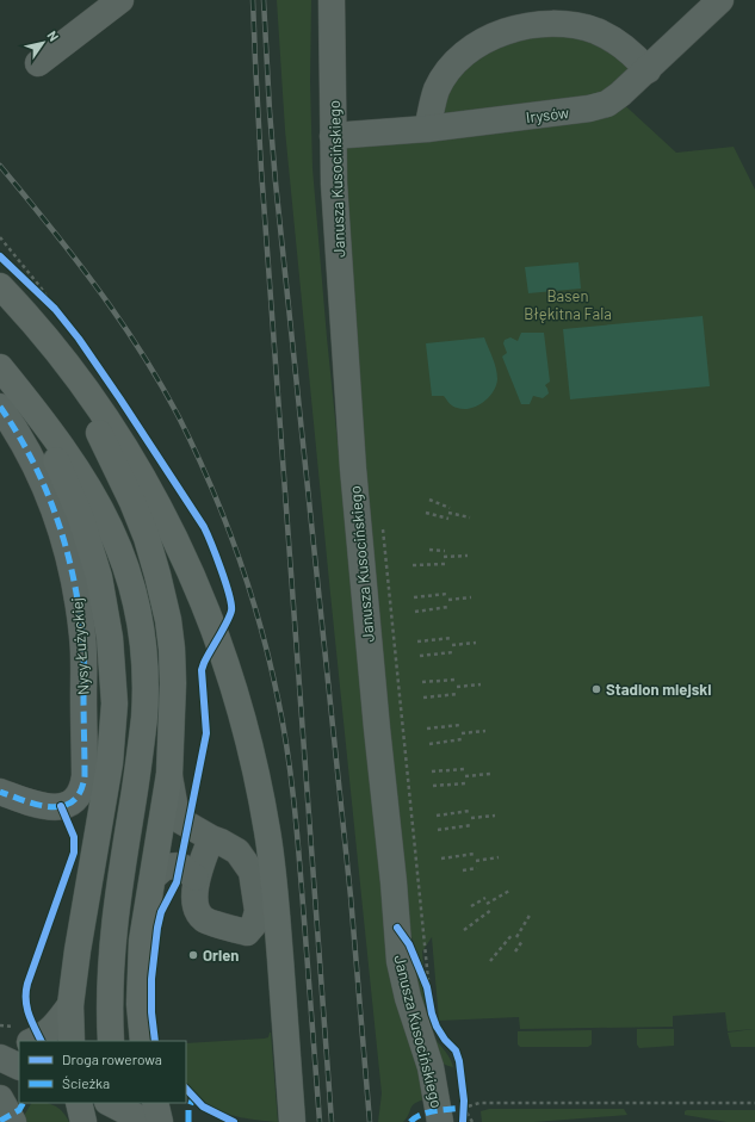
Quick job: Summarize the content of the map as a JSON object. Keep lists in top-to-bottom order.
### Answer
{
  "streets": {
    "street": ["Irysów", "Janusza Kusocińskiego", "Nysy Łużyckiej"]
  },
  "crossings": [
    ["Irysów", "Janusza Kusocińskiego"]
  ],
  "parks": ["Basen Błękitna Fala"],
  "places": ["Stadion miejski", "Orlen"],
  "legend": ["Droga rowerowa", "Ścieżka"],
  "north": "top right"
}
